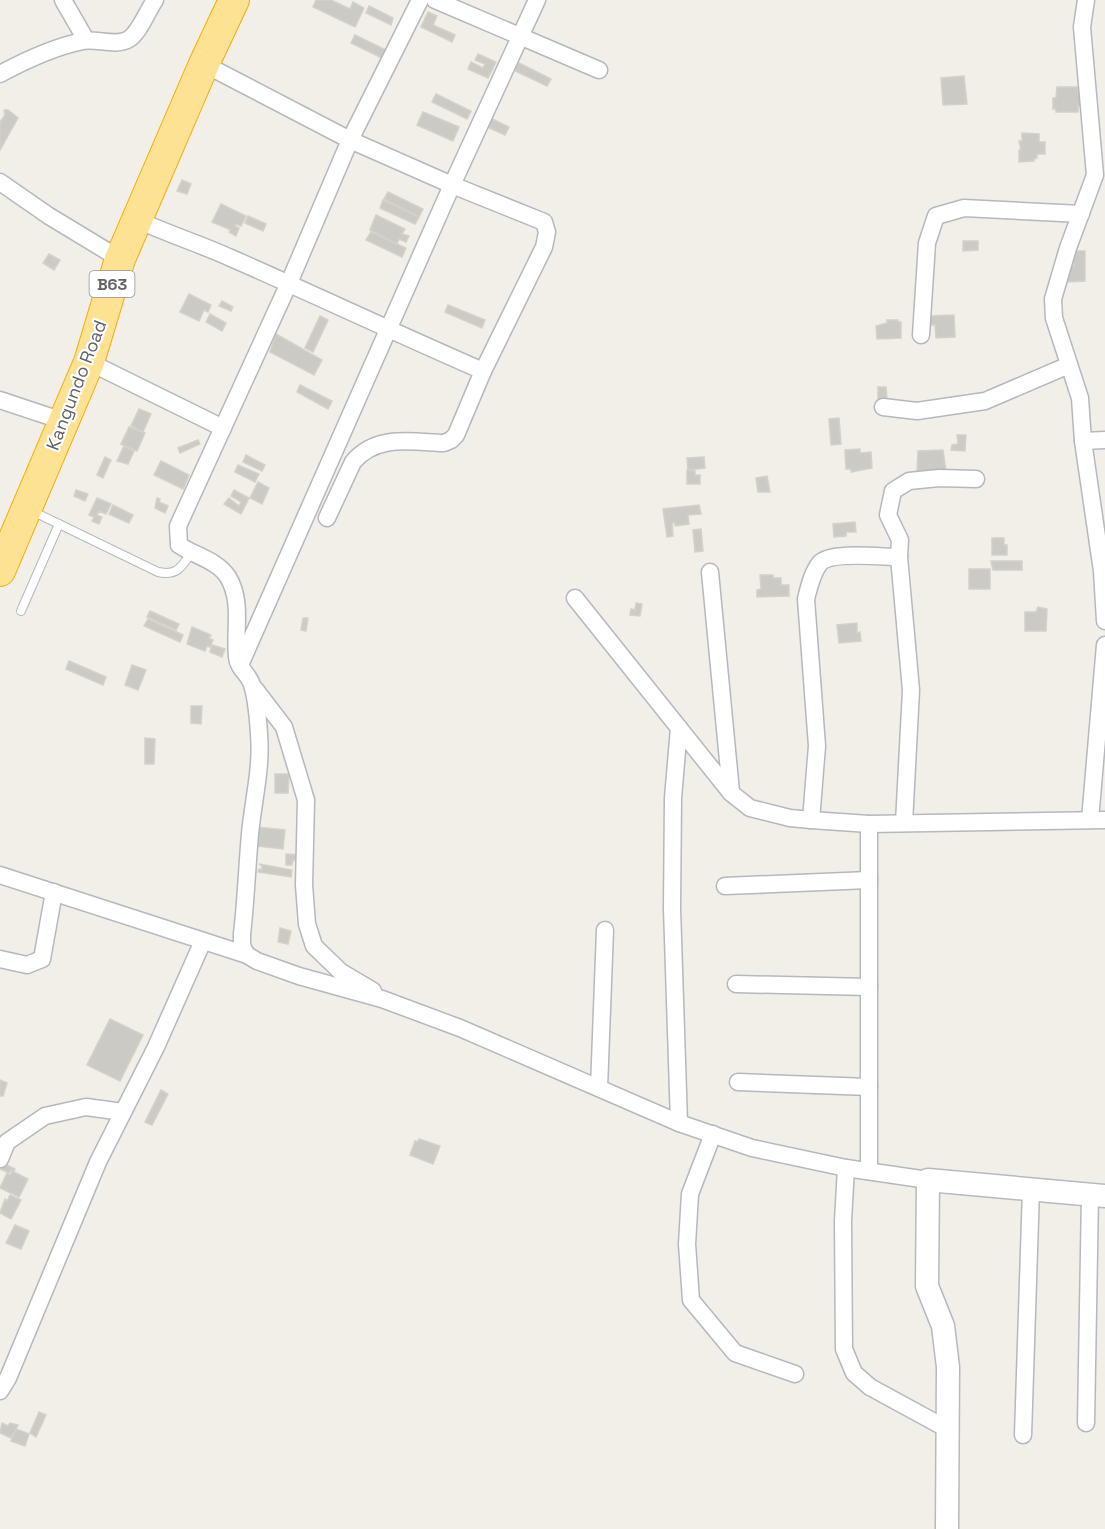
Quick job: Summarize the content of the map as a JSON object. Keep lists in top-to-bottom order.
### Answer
{
  "streets": {
    "highway": ["B63", "Kangundo Road"]
  }
}
